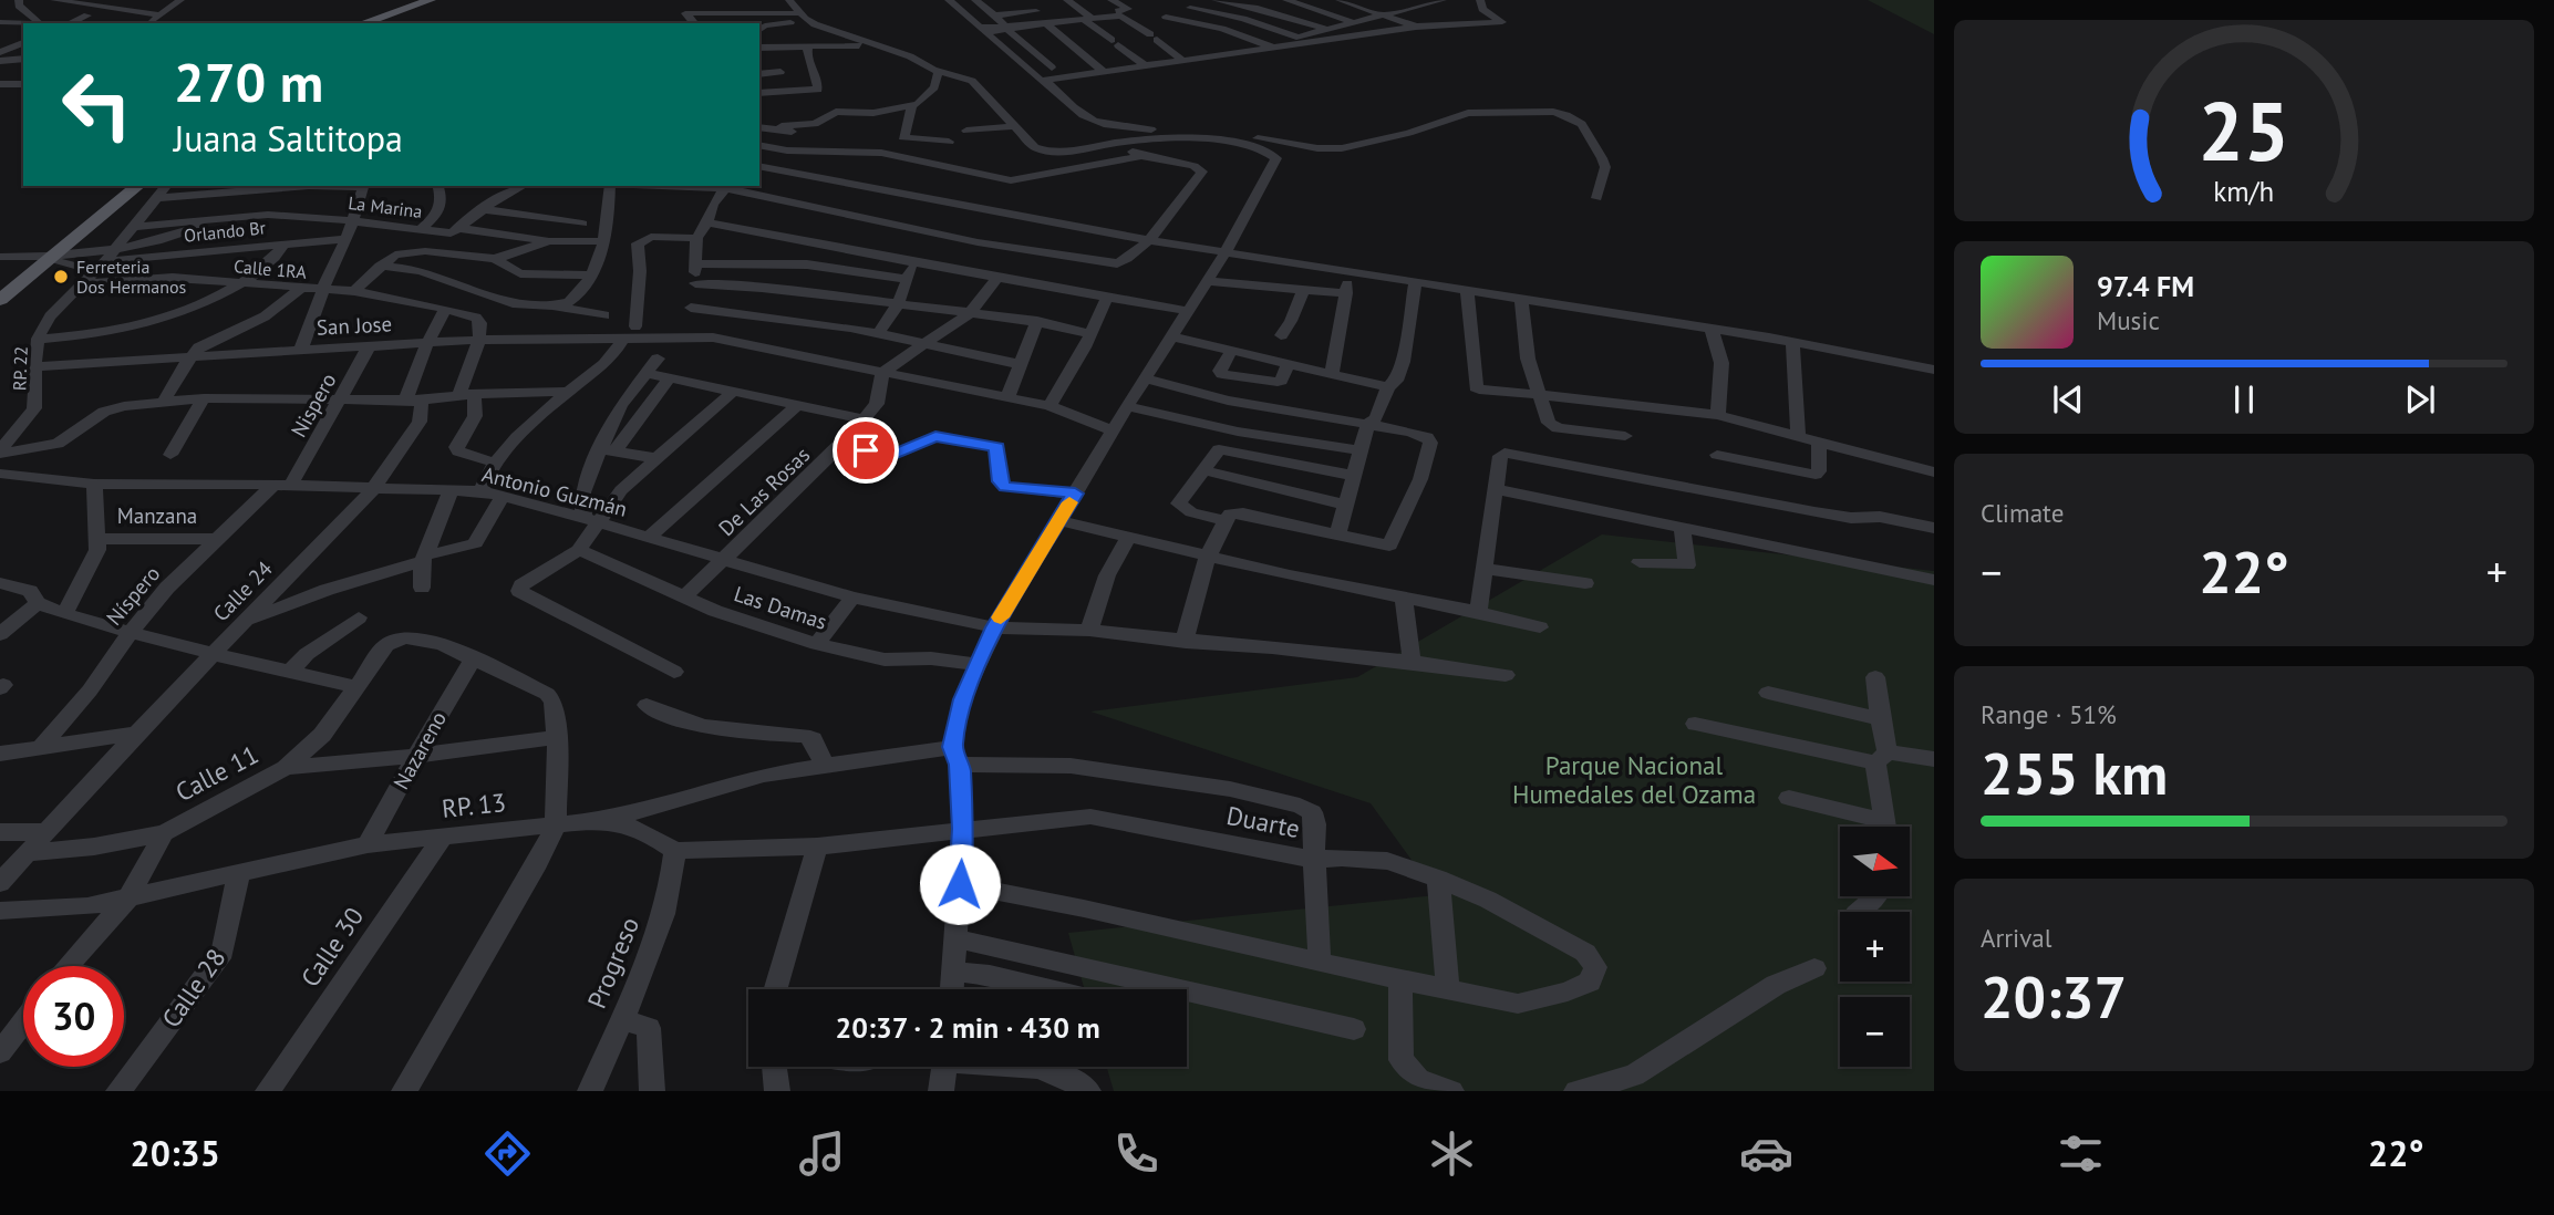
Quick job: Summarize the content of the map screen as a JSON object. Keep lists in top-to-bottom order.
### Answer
{
  "streets": {
    "street": [
      "La Marina",
      "Orlando Br",
      "Calle 1RA",
      "San Jose",
      "RP. 22",
      "Nispero",
      "Antonio Guzmán",
      "De Las Rosas",
      "Manzana",
      "Calle 24",
      "Níspero",
      "Las Damas",
      "Nazareno",
      "Calle 11",
      "RP. 13",
      "Duarte",
      "Calle 30",
      "Progreso",
      "Calle 28"
    ]
  },
  "crossings": [
    ["La Marina", "RP. 22"],
    ["Orlando Br", "RP. 22"],
    ["Calle 1RA", "San Jose"],
    ["Calle 1RA", "RP. 22"],
    ["Calle 1RA", "Calle 24"],
    ["San Jose", "RP. 22"],
    ["San Jose", "Nispero"],
    ["San Jose", "Calle 24"],
    ["Nispero", "Antonio Guzmán"],
    ["Nispero", "Níspero"],
    ["Antonio Guzmán", "De Las Rosas"],
    ["Antonio Guzmán", "Calle 24"],
    ["Antonio Guzmán", "Níspero"],
    ["De Las Rosas", "Las Damas"],
    ["Manzana", "Níspero"],
    ["Calle 24", "Calle 11"],
    ["Nazareno", "Calle 11"],
    ["Nazareno", "RP. 13"],
    ["RP. 13", "Duarte"],
    ["RP. 13", "Calle 30"],
    ["RP. 13", "Calle 28"],
    ["Duarte", "Progreso"]
  ],
  "parks": ["Parque Nacional Humedales del Ozama"],
  "places": ["Ferreteria Dos Hermanos"],
  "north": "right",
  "page": {
    "turn": ["270 m", "Juana Saltitopa"],
    "song": ["97.4 FM", "Music"],
    "tile": [
      "Climate",
      ["Range · 51%", "255 km"],
      ["Arrival", "20:37"]
    ],
    "heat": ["−", "22°", "+"],
    "map_buttons": ["+", "−"],
    "limit": "30",
    "trip": "20:37 · 2 min · 430 m",
    "tabs": ["20:35", "22°"],
    "gauge": ["25", "km/h"]
  }
}
